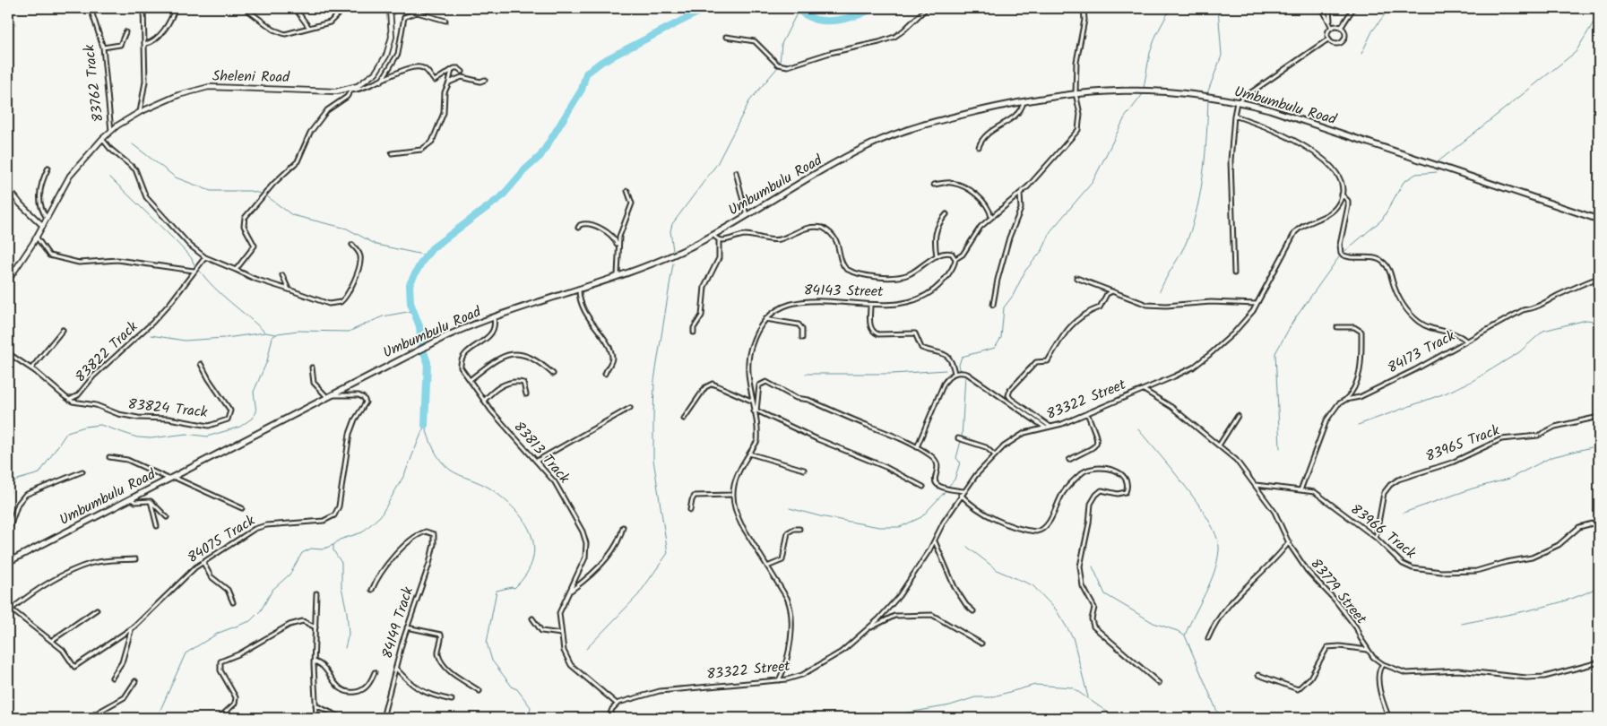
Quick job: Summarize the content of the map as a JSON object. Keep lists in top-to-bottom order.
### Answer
{
  "streets": {
    "main road": ["Umbumbulu Road"],
    "street": [
      "Sheleni Road",
      "83762 Track",
      "84143 Street",
      "83822 Track",
      "84173 Track",
      "83322 Street",
      "83824 Track",
      "83965 Track",
      "83813 Track",
      "83966 Track",
      "84075 Track",
      "83779 Street",
      "84149 Track"
    ]
  },
  "crossings": [
    ["Sheleni Road", "83762 Track"],
    ["Umbumbulu Road", "84143 Street"],
    ["Umbumbulu Road", "83813 Track"],
    ["Umbumbulu Road", "84075 Track"],
    ["83822 Track", "83824 Track"],
    ["84173 Track", "83966 Track"],
    ["83322 Street", "83813 Track"],
    ["83322 Street", "83779 Street"],
    ["83965 Track", "83966 Track"],
    ["83966 Track", "83779 Street"]
  ]
}
